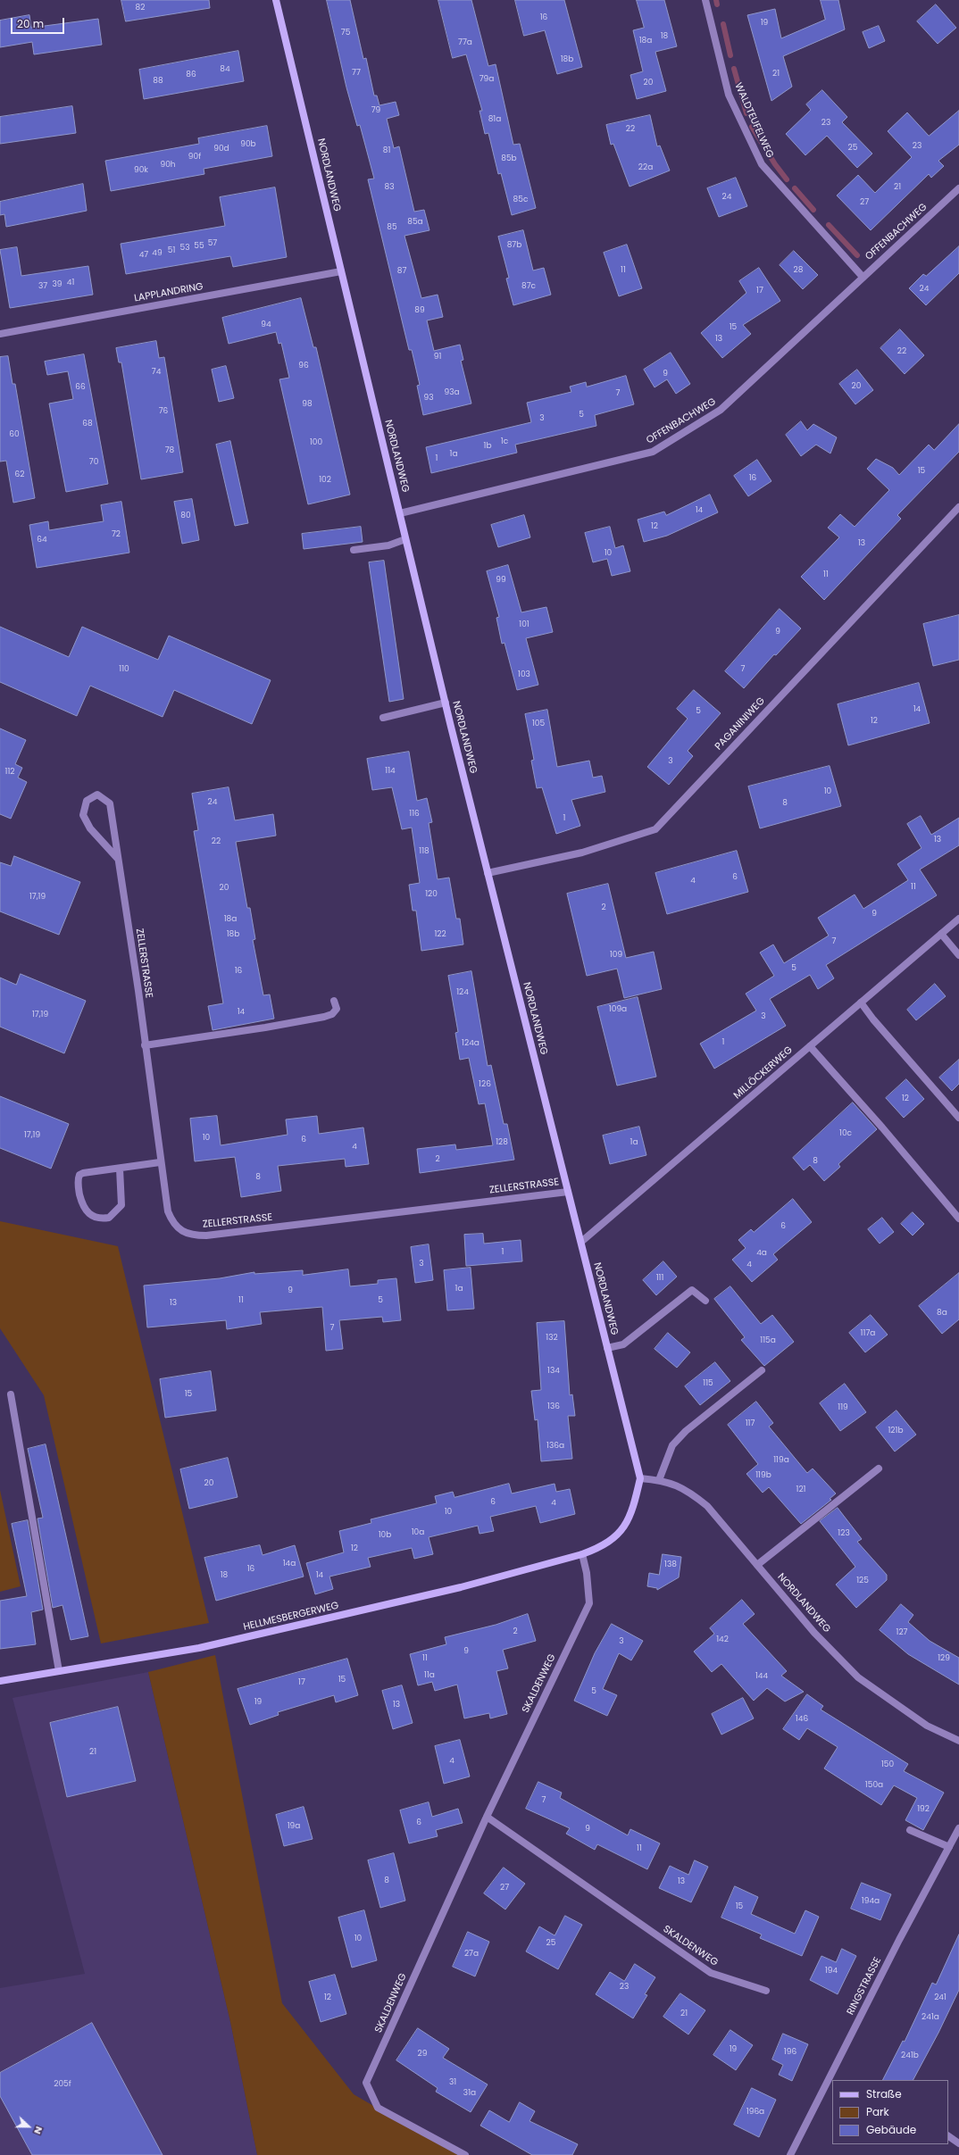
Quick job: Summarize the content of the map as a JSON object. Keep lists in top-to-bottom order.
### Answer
{
  "streets": {
    "street": [
      "WALDTEUFELWEG",
      "NORDLANDWEG",
      "OFFENBACHWEG",
      "LAPPLANDRING",
      "PAGANINIWEG",
      "ZELLERSTRASSE",
      "MILLÖCKERWEG",
      "HELLMESBERGERWEG",
      "SKALDENWEG",
      "RINGSTRASSE"
    ]
  },
  "crossings": [
    ["WALDTEUFELWEG", "OFFENBACHWEG"],
    ["NORDLANDWEG", "OFFENBACHWEG"],
    ["NORDLANDWEG", "LAPPLANDRING"],
    ["NORDLANDWEG", "PAGANINIWEG"],
    ["NORDLANDWEG", "ZELLERSTRASSE"],
    ["NORDLANDWEG", "MILLÖCKERWEG"],
    ["NORDLANDWEG", "HELLMESBERGERWEG"],
    ["NORDLANDWEG", "SKALDENWEG"],
    ["HELLMESBERGERWEG", "SKALDENWEG"]
  ],
  "house_numbers": [
    "82",
    "16",
    "19",
    "75",
    "18",
    "18a",
    "77a",
    "18b",
    "84",
    "77",
    "21",
    "86",
    "79a",
    "88",
    "20",
    "79",
    "81a",
    "23",
    "22",
    "90b",
    "23",
    "25",
    "90d",
    "81",
    "90f",
    "85b",
    "90h",
    "22a",
    "90k",
    "83",
    "21",
    "24",
    "85c",
    "27",
    "85a",
    "85",
    "57",
    "87b",
    "55",
    "53",
    "51",
    "49",
    "47",
    "11",
    "28",
    "87",
    "41",
    "39",
    "37",
    "87c",
    "24",
    "17",
    "89",
    "94",
    "15",
    "13",
    "22",
    "91",
    "96",
    "74",
    "9",
    "20",
    "66",
    "93a",
    "7",
    "93",
    "98",
    "76",
    "5",
    "3",
    "68",
    "60",
    "1c",
    "100",
    "1b",
    "78",
    "1a",
    "1",
    "70",
    "15",
    "62",
    "16",
    "102",
    "14",
    "80",
    "12",
    "72",
    "64",
    "13",
    "10",
    "11",
    "99",
    "101",
    "9",
    "110",
    "7",
    "103",
    "14",
    "5",
    "12",
    "105",
    "3",
    "114",
    "112",
    "10",
    "24",
    "8",
    "116",
    "1",
    "13",
    "22",
    "118",
    "6",
    "4",
    "11",
    "20",
    "120",
    "17,19",
    "2",
    "9",
    "18a",
    "18b",
    "122",
    "7",
    "109",
    "5",
    "16",
    "124",
    "109a",
    "14",
    "17,19",
    "3",
    "1",
    "124a",
    "126",
    "12",
    "10c",
    "17,19",
    "10",
    "6",
    "128",
    "1a",
    "4",
    "2",
    "8",
    "8",
    "6",
    "1",
    "4a",
    "3",
    "4",
    "111",
    "1a",
    "9",
    "11",
    "5",
    "13",
    "8a",
    "7",
    "117a",
    "132",
    "115a",
    "134",
    "115",
    "15",
    "136",
    "119",
    "117",
    "121b",
    "136a",
    "119a",
    "119b",
    "20",
    "121",
    "6",
    "4",
    "10",
    "10a",
    "123",
    "10b",
    "12",
    "14a",
    "138",
    "16",
    "18",
    "14",
    "125",
    "2",
    "127",
    "142",
    "3",
    "9",
    "11",
    "129",
    "11a",
    "144",
    "15",
    "17",
    "5",
    "19",
    "13",
    "146",
    "21",
    "4",
    "150",
    "150a",
    "7",
    "192",
    "6",
    "19a",
    "9",
    "11",
    "8",
    "13",
    "27",
    "194a",
    "15",
    "10",
    "25",
    "27a",
    "194",
    "23",
    "12",
    "241",
    "21",
    "241a",
    "19",
    "196",
    "29",
    "241b",
    "31",
    "205f",
    "31a",
    "196a"
  ],
  "legend": ["Straße", "Park", "Gebäude"],
  "scale_bar": "20 m",
  "north": "right"
}
